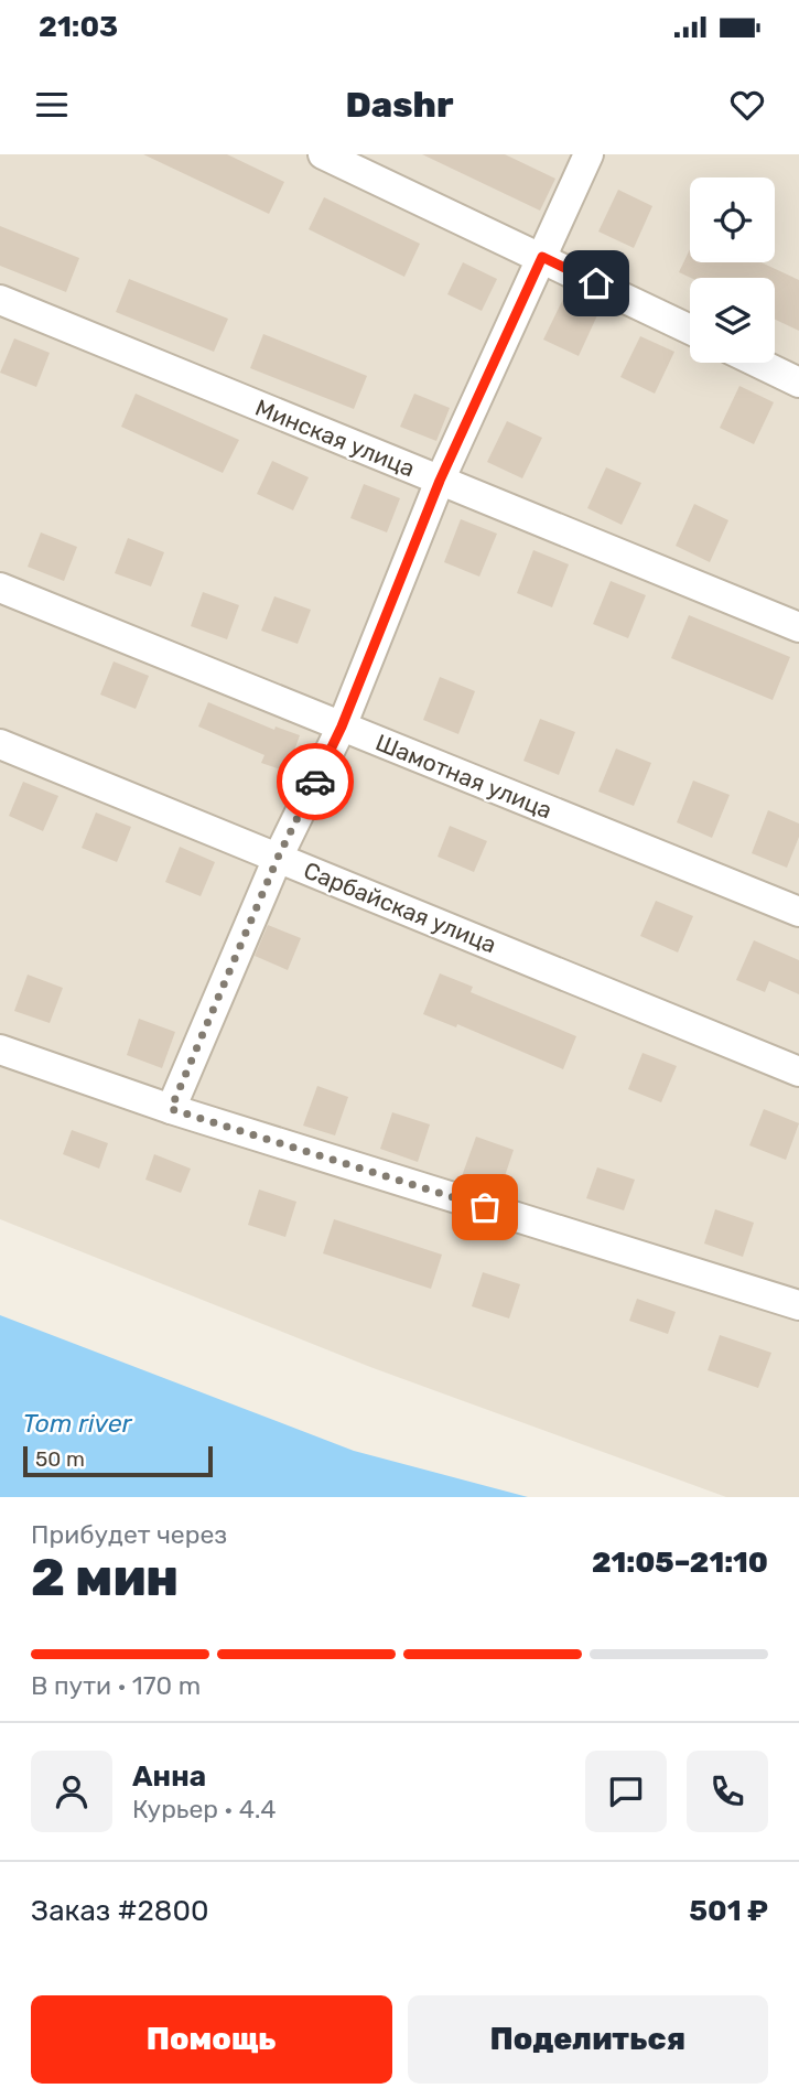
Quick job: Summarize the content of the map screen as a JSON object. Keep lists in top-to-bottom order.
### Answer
{
  "streets": {
    "street": ["Минская улица", "Шамотная улица", "Сарбайская улица"]
  },
  "water": ["Tom river"],
  "scale_bar": "50 m",
  "page": {
    "status": "21:03",
    "header": "Dashr",
    "scale": "50 m",
    "heading": ["2 мин", "Прибудет через", "21:05–21:10"],
    "panel": [
      "Анна",
      "Курьер · 4.4",
      "Заказ #2800",
      "501 ₽"
    ],
    "bar": "В пути · 170 m",
    "buttons": ["Помощь", "Поделиться"]
  }
}
